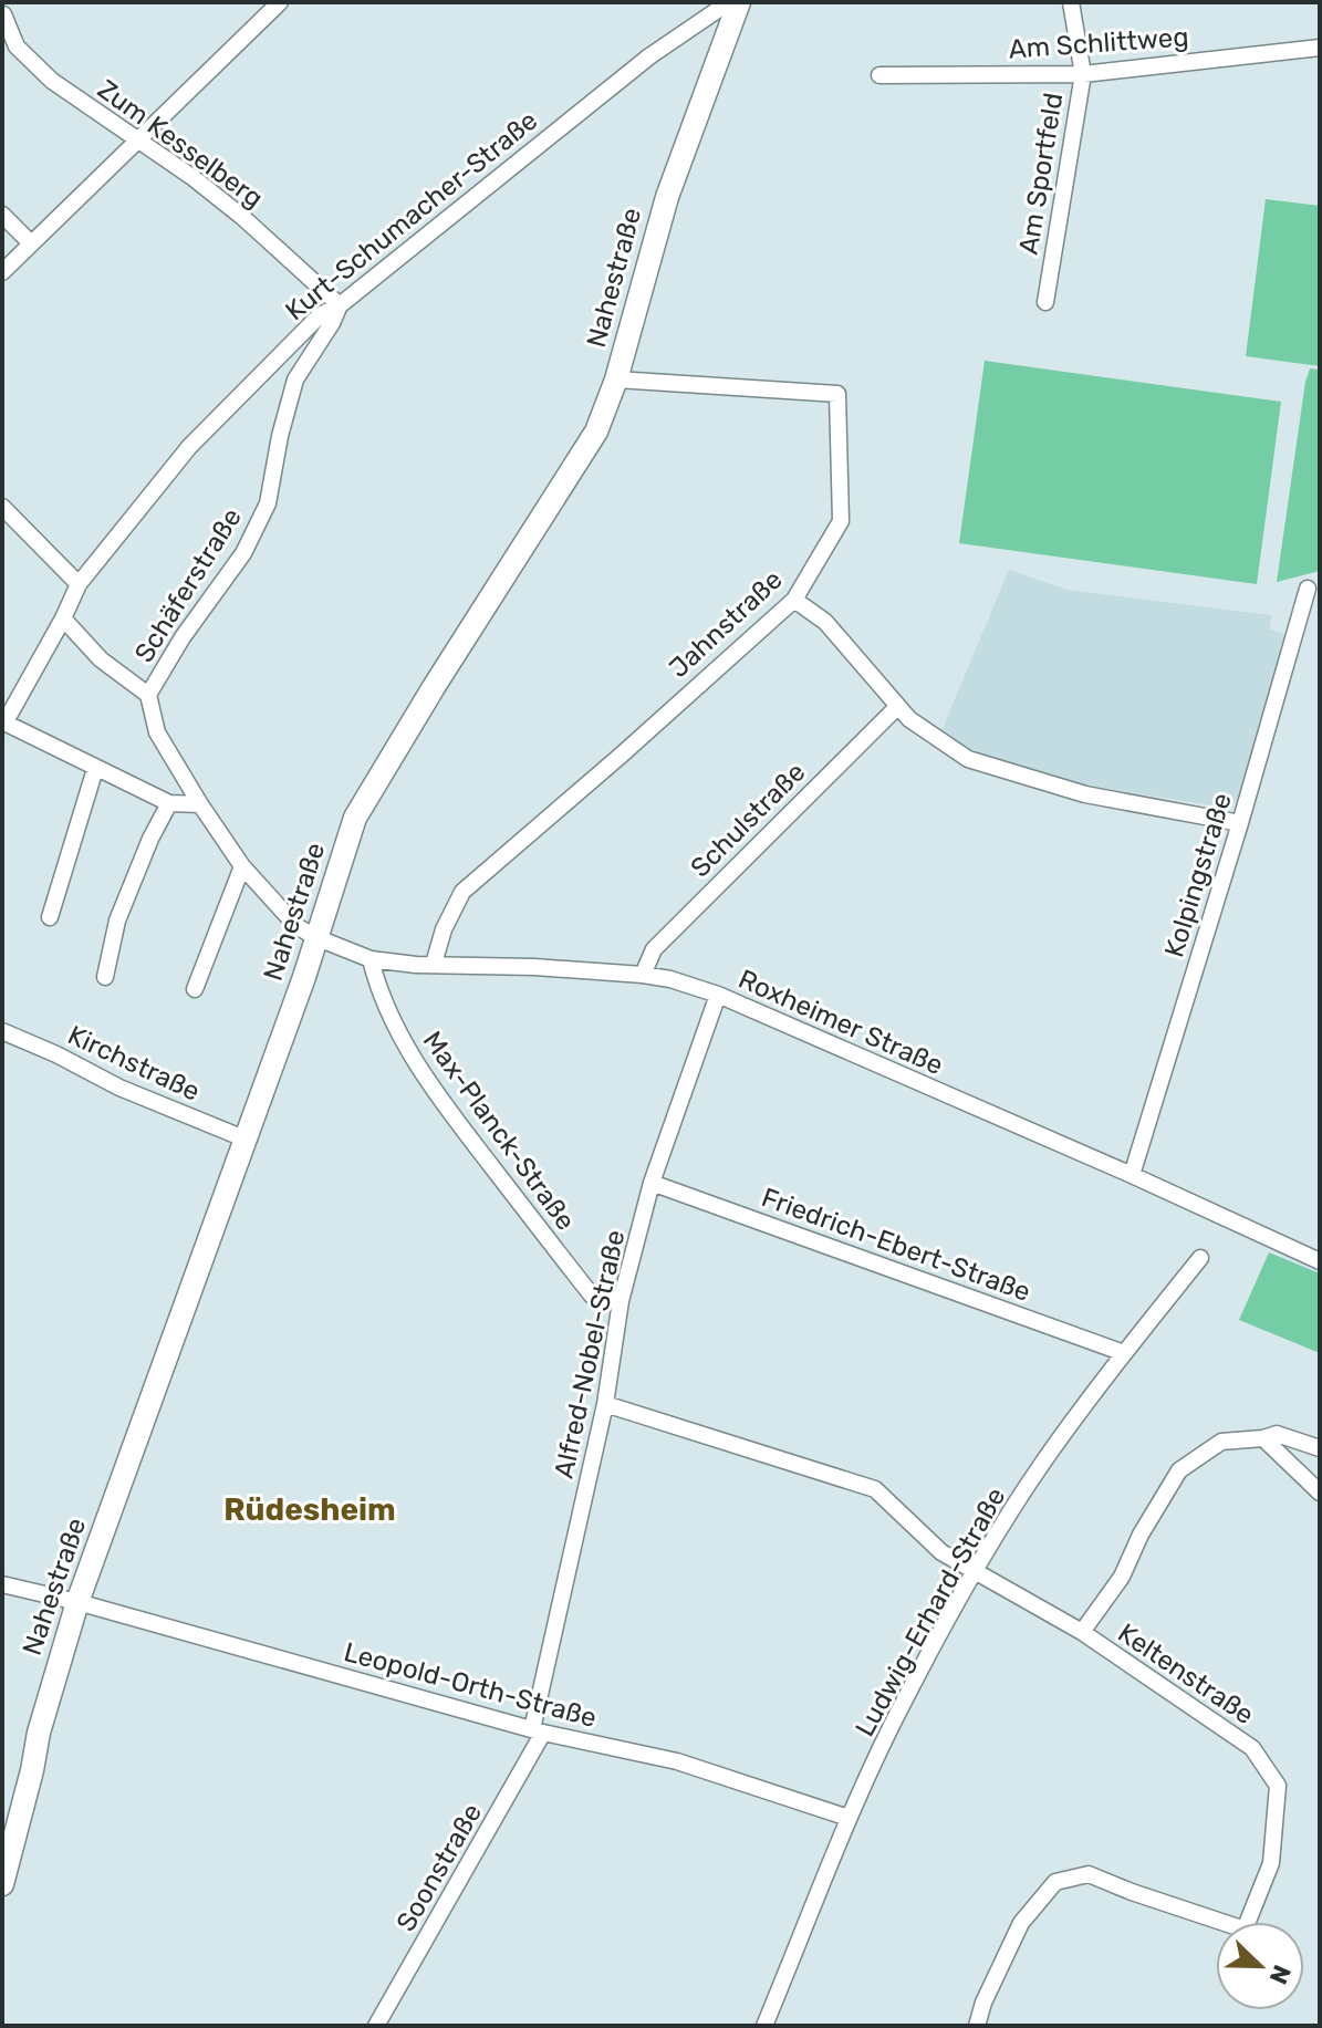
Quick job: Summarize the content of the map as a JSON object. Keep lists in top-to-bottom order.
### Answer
{
  "streets": {
    "street": [
      "Am Schlittweg",
      "Zum Kesselberg",
      "Am Sportfeld",
      "Kurt-Schumacher-Straße",
      "Nahestraße",
      "Schäferstraße",
      "Jahnstraße",
      "Schulstraße",
      "Kolpingstraße",
      "Roxheimer Straße",
      "Kirchstraße",
      "Max-Planck-Straße",
      "Friedrich-Ebert-Straße",
      "Alfred-Nobel-Straße",
      "Ludwig-Erhard-Straße",
      "Keltenstraße",
      "Leopold-Orth-Straße",
      "Soonstraße"
    ]
  },
  "crossings": [
    ["Am Schlittweg", "Am Sportfeld"],
    ["Zum Kesselberg", "Kurt-Schumacher-Straße"],
    ["Zum Kesselberg", "Schäferstraße"],
    ["Kurt-Schumacher-Straße", "Nahestraße"],
    ["Kurt-Schumacher-Straße", "Schäferstraße"],
    ["Nahestraße", "Schäferstraße"],
    ["Nahestraße", "Jahnstraße"],
    ["Nahestraße", "Roxheimer Straße"],
    ["Nahestraße", "Kirchstraße"],
    ["Nahestraße", "Leopold-Orth-Straße"],
    ["Schäferstraße", "Roxheimer Straße"],
    ["Jahnstraße", "Roxheimer Straße"],
    ["Schulstraße", "Roxheimer Straße"],
    ["Kolpingstraße", "Roxheimer Straße"],
    ["Roxheimer Straße", "Max-Planck-Straße"],
    ["Roxheimer Straße", "Alfred-Nobel-Straße"],
    ["Max-Planck-Straße", "Alfred-Nobel-Straße"],
    ["Friedrich-Ebert-Straße", "Alfred-Nobel-Straße"],
    ["Friedrich-Ebert-Straße", "Ludwig-Erhard-Straße"],
    ["Alfred-Nobel-Straße", "Keltenstraße"],
    ["Alfred-Nobel-Straße", "Leopold-Orth-Straße"],
    ["Alfred-Nobel-Straße", "Soonstraße"],
    ["Ludwig-Erhard-Straße", "Keltenstraße"],
    ["Ludwig-Erhard-Straße", "Leopold-Orth-Straße"],
    ["Leopold-Orth-Straße", "Soonstraße"]
  ],
  "districts": ["Rüdesheim"],
  "north": "bottom right"
}
